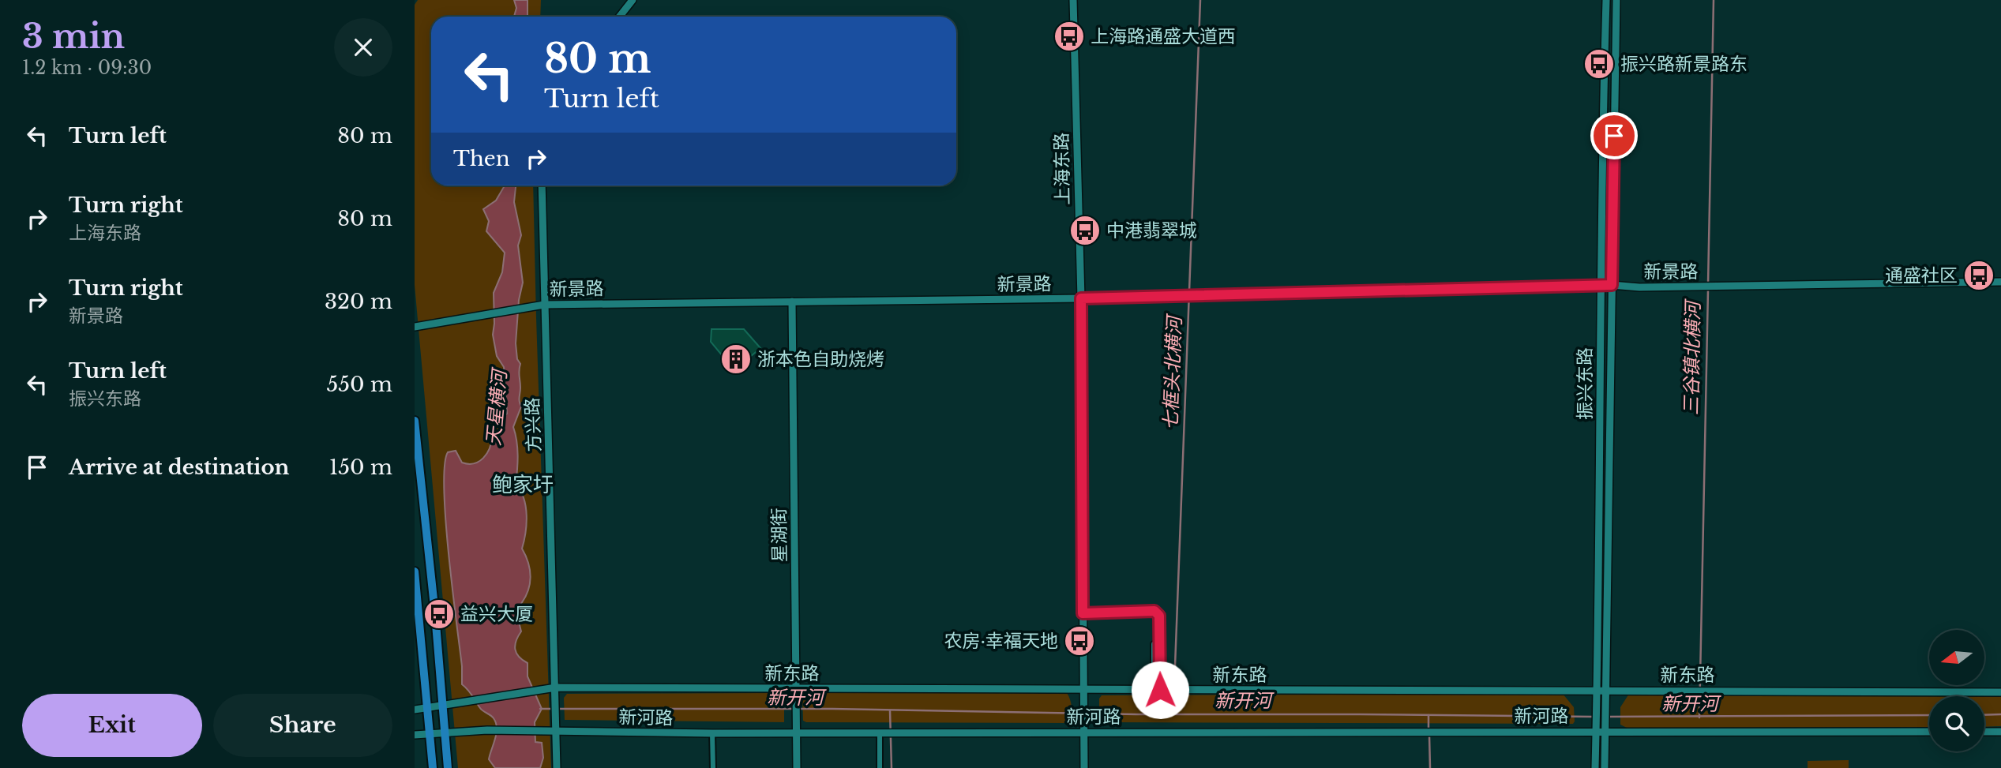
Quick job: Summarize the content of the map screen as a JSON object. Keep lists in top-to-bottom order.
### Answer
{
  "streets": {
    "street": [
      "上海东路",
      "新景路",
      "振兴东路",
      "方兴路",
      "星湖街",
      "新东路",
      "新河路"
    ]
  },
  "crossings": [
    ["上海东路", "新景路"],
    ["上海东路", "新东路"],
    ["上海东路", "新河路"],
    ["新景路", "振兴东路"],
    ["新景路", "方兴路"],
    ["新景路", "星湖街"],
    ["振兴东路", "新东路"],
    ["振兴东路", "新河路"],
    ["方兴路", "新东路"],
    ["方兴路", "新河路"],
    ["星湖街", "新东路"],
    ["星湖街", "新河路"]
  ],
  "districts": ["鲍家圩"],
  "water": [
    "三谷镇北横河",
    "七框头北横河",
    "天星横河",
    "新开河"
  ],
  "places": {
    "bus stop": [
      "上海路通盛大道西",
      "振兴路新景路东",
      "中港翡翠城",
      "通盛社区",
      "益兴大厦",
      "农房·幸福天地"
    ],
    "building": ["浙本色自助烧烤"]
  },
  "north": "left",
  "page": {
    "heading": ["3 min", "1.2 km · 09:30"],
    "turn": ["80 m", "Turn left"],
    "list": [
      {
        "name": "Turn left",
        "value": "80 m"
      },
      {
        "name": "Turn right",
        "note": "上海东路",
        "value": "80 m"
      },
      {
        "name": "Turn right",
        "note": "新景路",
        "value": "320 m"
      },
      {
        "name": "Turn left",
        "note": "振兴东路",
        "value": "550 m"
      },
      {
        "name": "Arrive at destination",
        "value": "150 m"
      }
    ],
    "then": "Then",
    "buttons": ["Exit", "Share"]
  }
}
